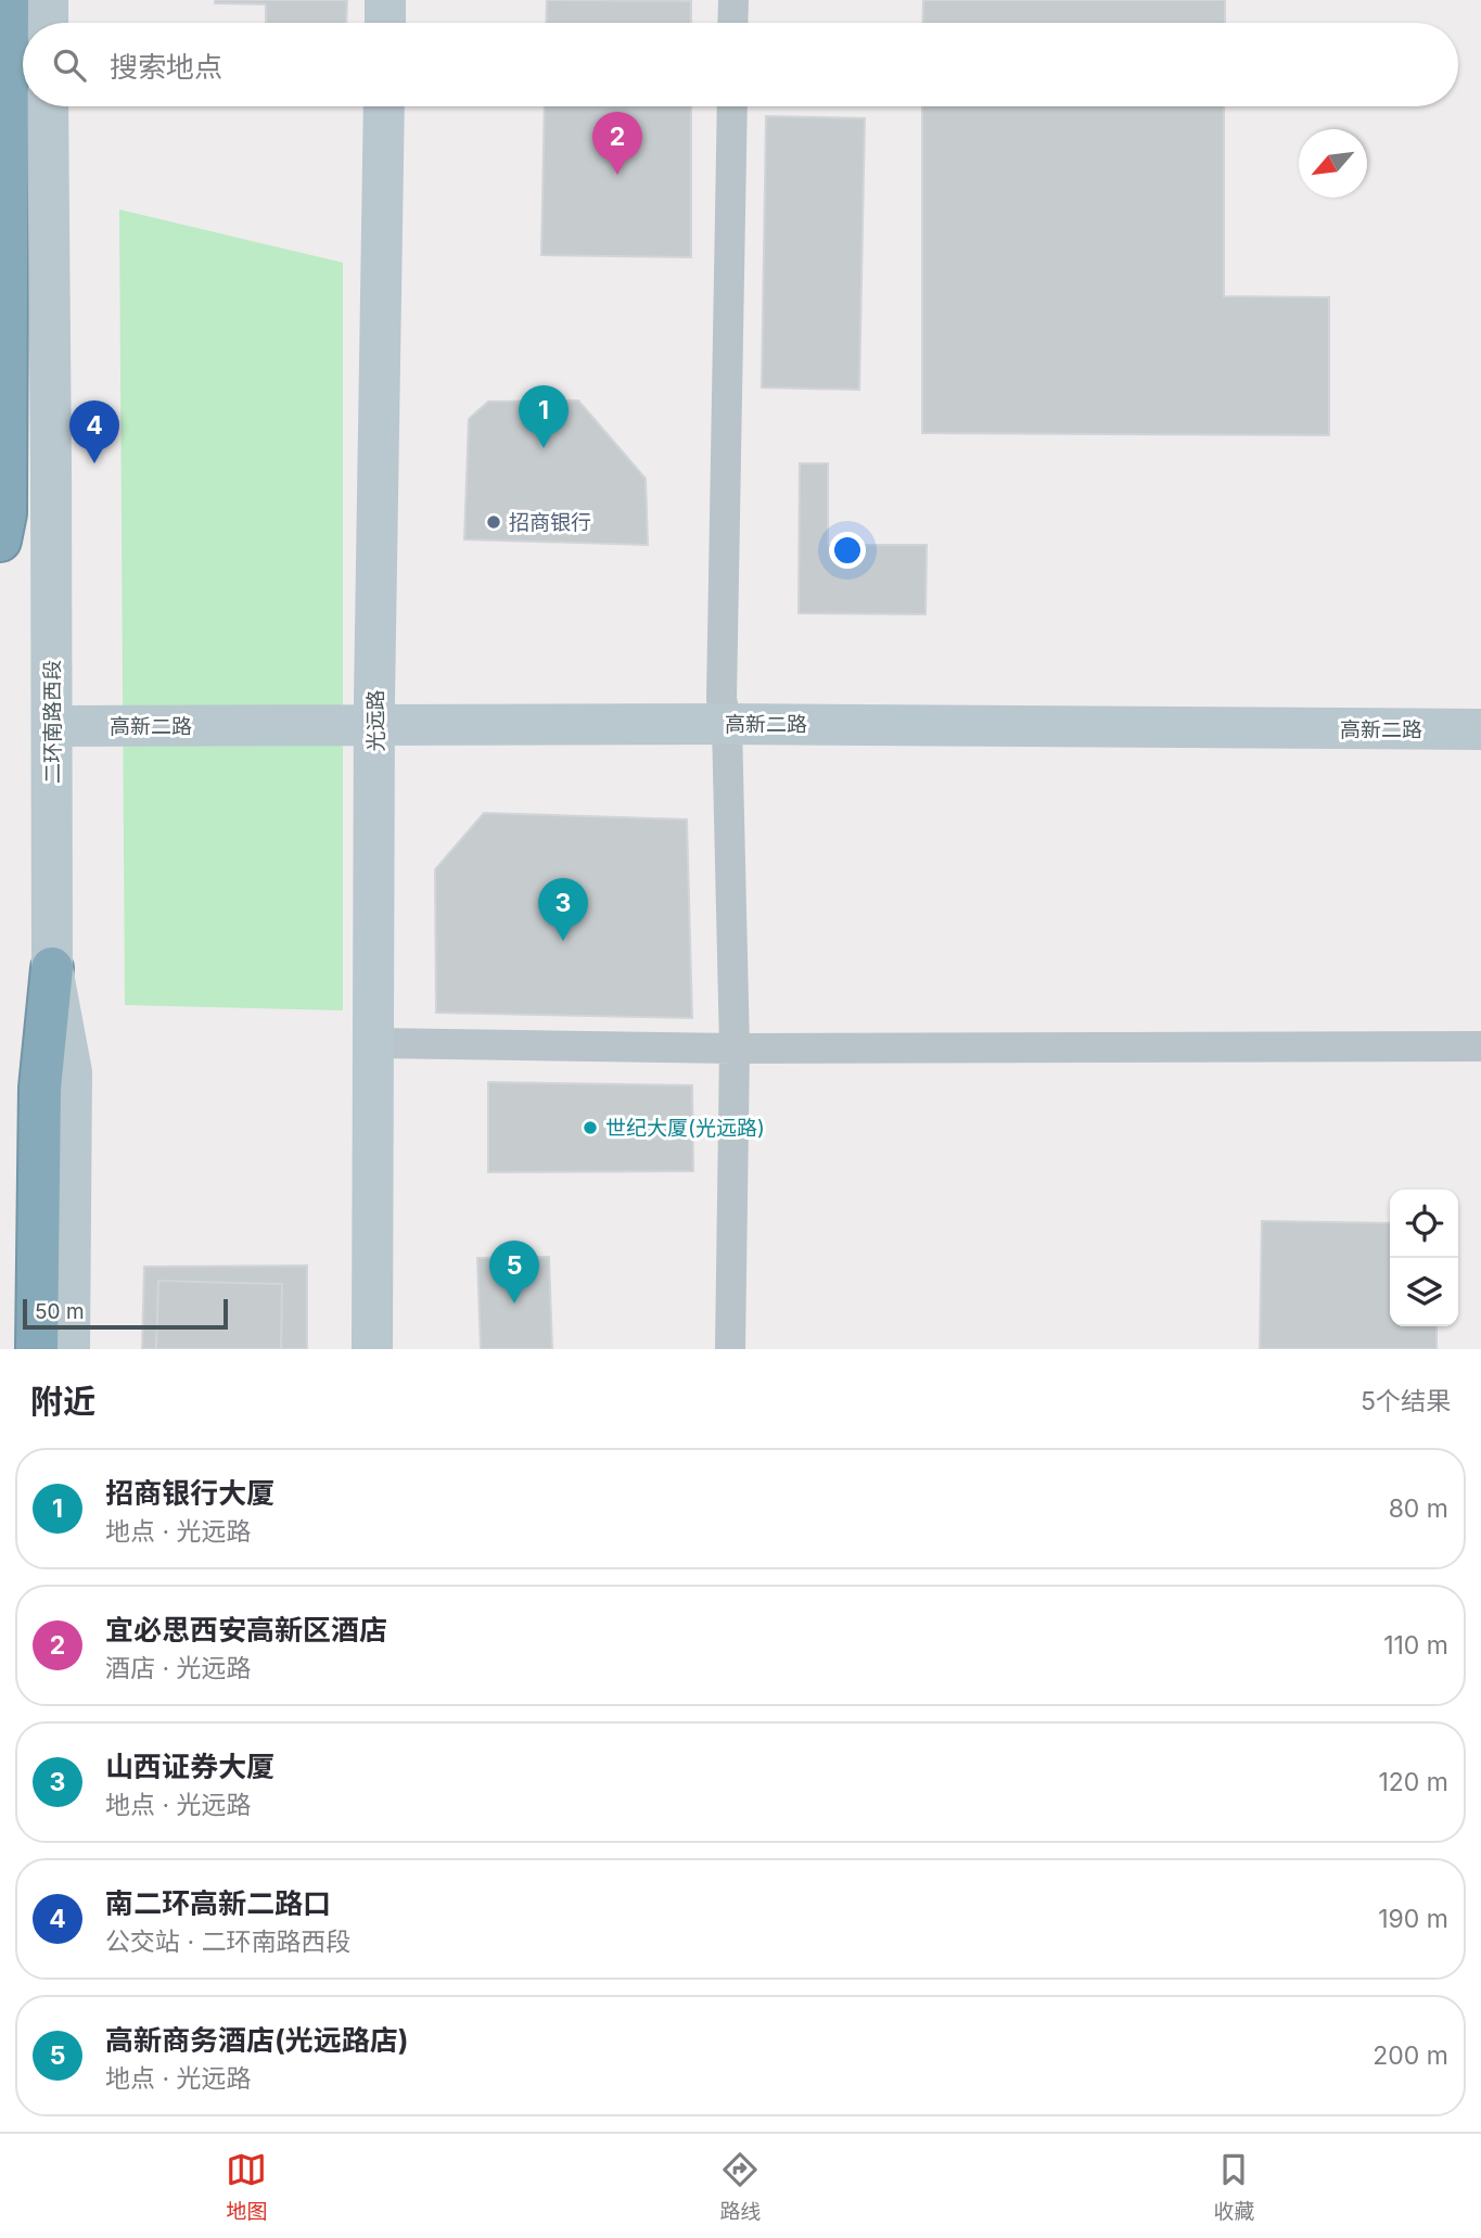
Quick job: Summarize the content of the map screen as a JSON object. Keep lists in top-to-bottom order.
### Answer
{
  "streets": {
    "street": ["光远路", "二环南路西段", "高新二路"]
  },
  "crossings": [
    ["光远路", "高新二路"],
    ["二环南路西段", "高新二路"]
  ],
  "places": ["招商银行", "世纪大厦(光远路)"],
  "scale_bar": "50 m",
  "north": "bottom left",
  "page": {
    "search": "搜索地点",
    "pins": [
      "2",
      "1",
      "4",
      "3",
      "5"
    ],
    "scale": "50 m",
    "heading": ["附近", "5个结果"],
    "list": [
      {
        "mark": "1",
        "name": "招商银行大厦",
        "note": "地点 · 光远路",
        "value": "80 m"
      },
      {
        "mark": "2",
        "name": "宜必思西安高新区酒店",
        "note": "酒店 · 光远路",
        "value": "110 m"
      },
      {
        "mark": "3",
        "name": "山西证券大厦",
        "note": "地点 · 光远路",
        "value": "120 m"
      },
      {
        "mark": "4",
        "name": "南二环高新二路口",
        "note": "公交站 · 二环南路西段",
        "value": "190 m"
      },
      {
        "mark": "5",
        "name": "高新商务酒店(光远路店)",
        "note": "地点 · 光远路",
        "value": "200 m"
      }
    ],
    "nav": ["地图", "路线", "收藏"]
  }
}
